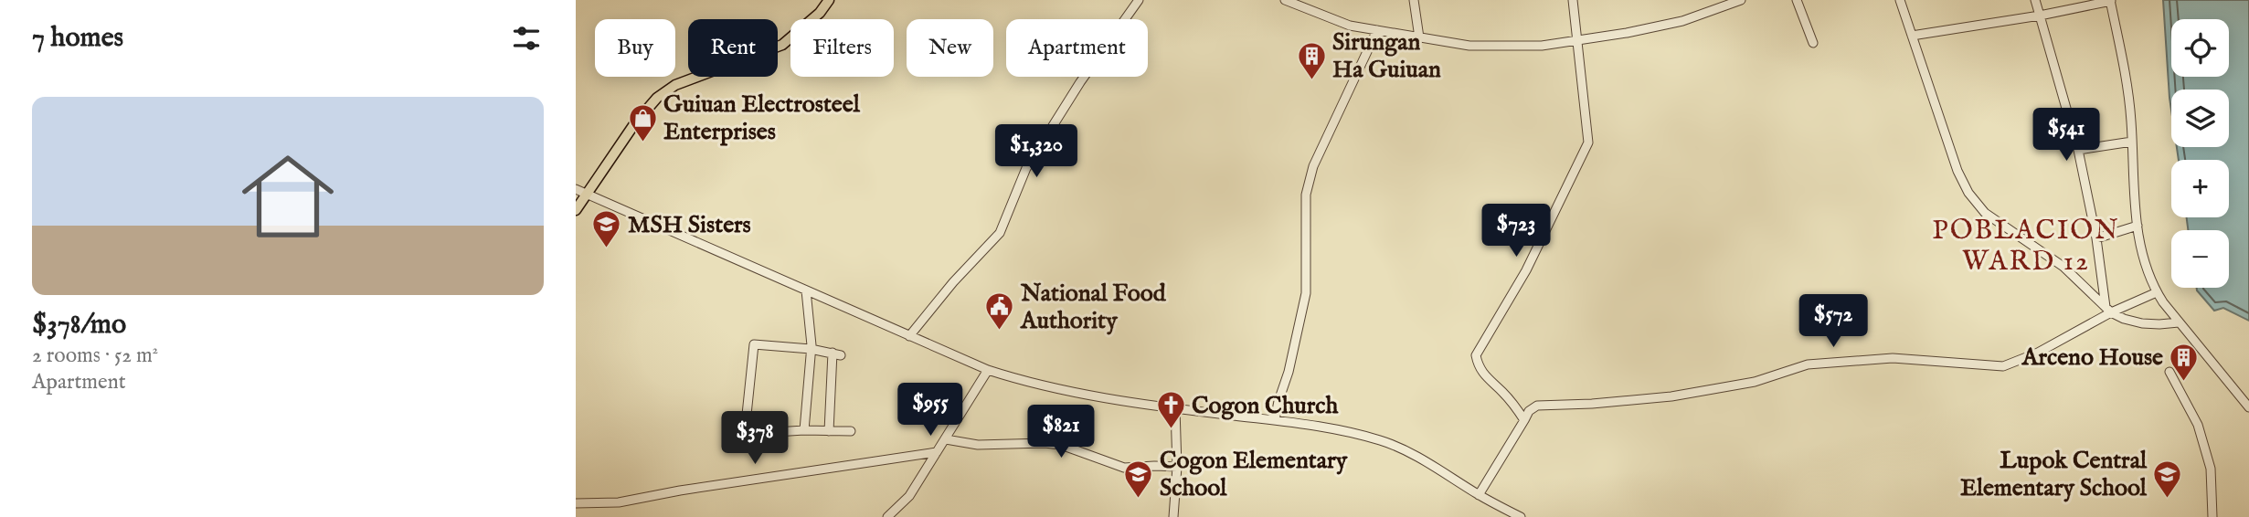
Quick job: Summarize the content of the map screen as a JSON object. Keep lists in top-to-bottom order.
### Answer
{
  "districts": ["POBLACION WARD 12"],
  "places": {
    "building": ["Sirungan Ha Guiuan", "Arceno House"],
    "shop": ["Guiuan Electrosteel Enterprises"],
    "school or university": ["MSH Sisters", "Cogon Elementary School", "Lupok Central Elementary School"],
    "public building": ["National Food Authority"],
    "church": ["Cogon Church"]
  },
  "page": {
    "heading": "7 homes",
    "map_buttons": ["+", "−"],
    "chip": [
      "Buy",
      "Rent",
      "Filters",
      "New",
      "Apartment"
    ],
    "list": [
      {
        "name": "$378/mo",
        "note": "2 rooms · 52 m² · Apartment"
      }
    ],
    "price": [
      "$541",
      "$1,320",
      "$723",
      "$572",
      "$955",
      "$821",
      "$378"
    ]
  }
}
